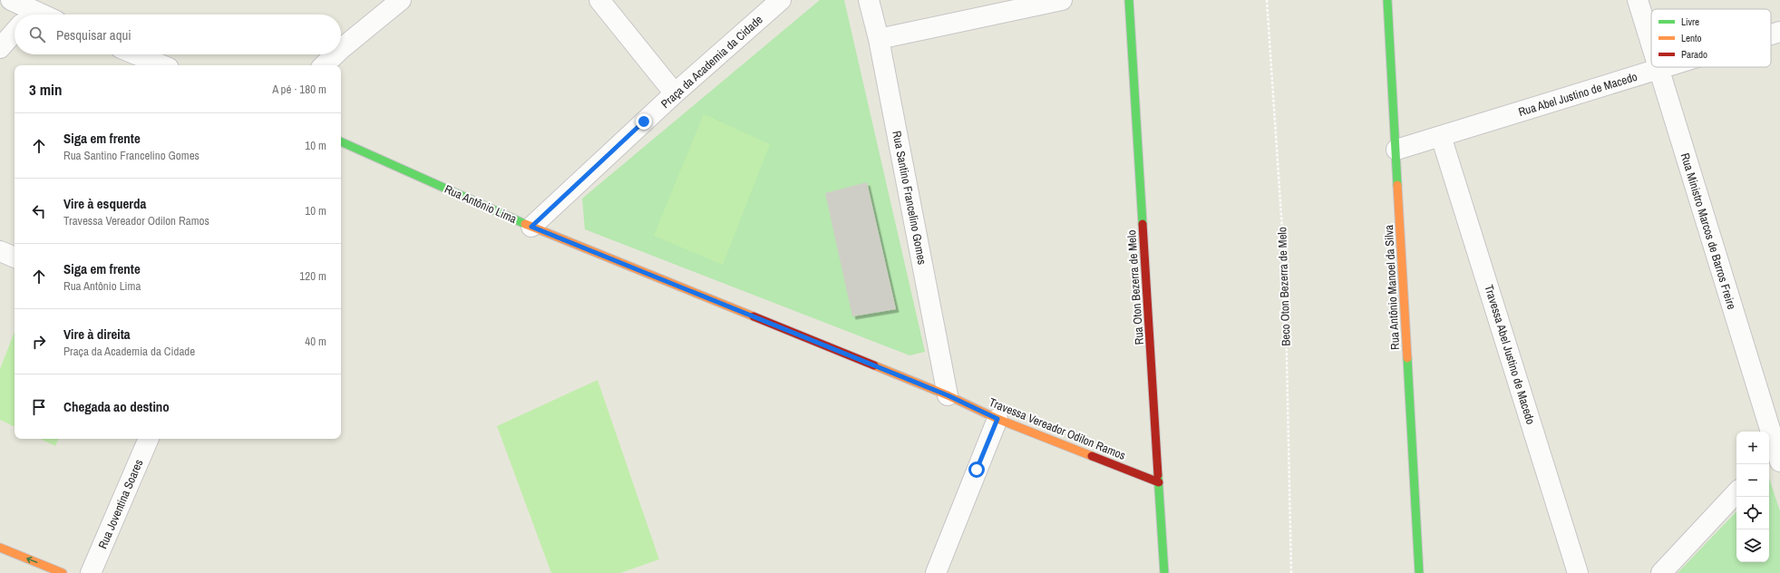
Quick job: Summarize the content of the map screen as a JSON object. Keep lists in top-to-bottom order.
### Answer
{
  "streets": {
    "street": [
      "Praça da Academia da Cidade",
      "Rua Abel Justino de Macedo",
      "Rua Santino Francelino Gomes",
      "Rua Antônio Lima",
      "Rua Ministro Marcos de Barros Freire",
      "Rua Oton Bezerra de Melo",
      "Rua Antônio Manoel da Silva",
      "Travessa Abel Justino de Macedo",
      "Travessa Vereador Odilon Ramos",
      "Rua Joventina Soares"
    ],
    "path": ["Beco Oton Bezerra de Melo"]
  },
  "crossings": [
    ["Praça da Academia da Cidade", "Rua Antônio Lima"],
    ["Rua Abel Justino de Macedo", "Rua Ministro Marcos de Barros Freire"],
    ["Rua Abel Justino de Macedo", "Rua Antônio Manoel da Silva"],
    ["Rua Abel Justino de Macedo", "Travessa Abel Justino de Macedo"],
    ["Rua Santino Francelino Gomes", "Rua Antônio Lima"],
    ["Rua Santino Francelino Gomes", "Travessa Vereador Odilon Ramos"],
    ["Rua Antônio Lima", "Travessa Vereador Odilon Ramos"],
    ["Rua Oton Bezerra de Melo", "Travessa Vereador Odilon Ramos"]
  ],
  "legend": ["Livre", "Lento", "Parado"],
  "page": {
    "search": "Pesquisar aqui",
    "heading": ["3 min", "A pé · 180 m"],
    "list": [
      ["Siga em frente", "Rua Santino Francelino Gomes", "10 m"],
      ["Vire à esquerda", "Travessa Vereador Odilon Ramos", "10 m"],
      ["Siga em frente", "Rua Antônio Lima", "120 m"],
      ["Vire à direita", "Praça da Academia da Cidade", "40 m"],
      "Chegada ao destino"
    ],
    "map_buttons": ["+", "−"]
  }
}
